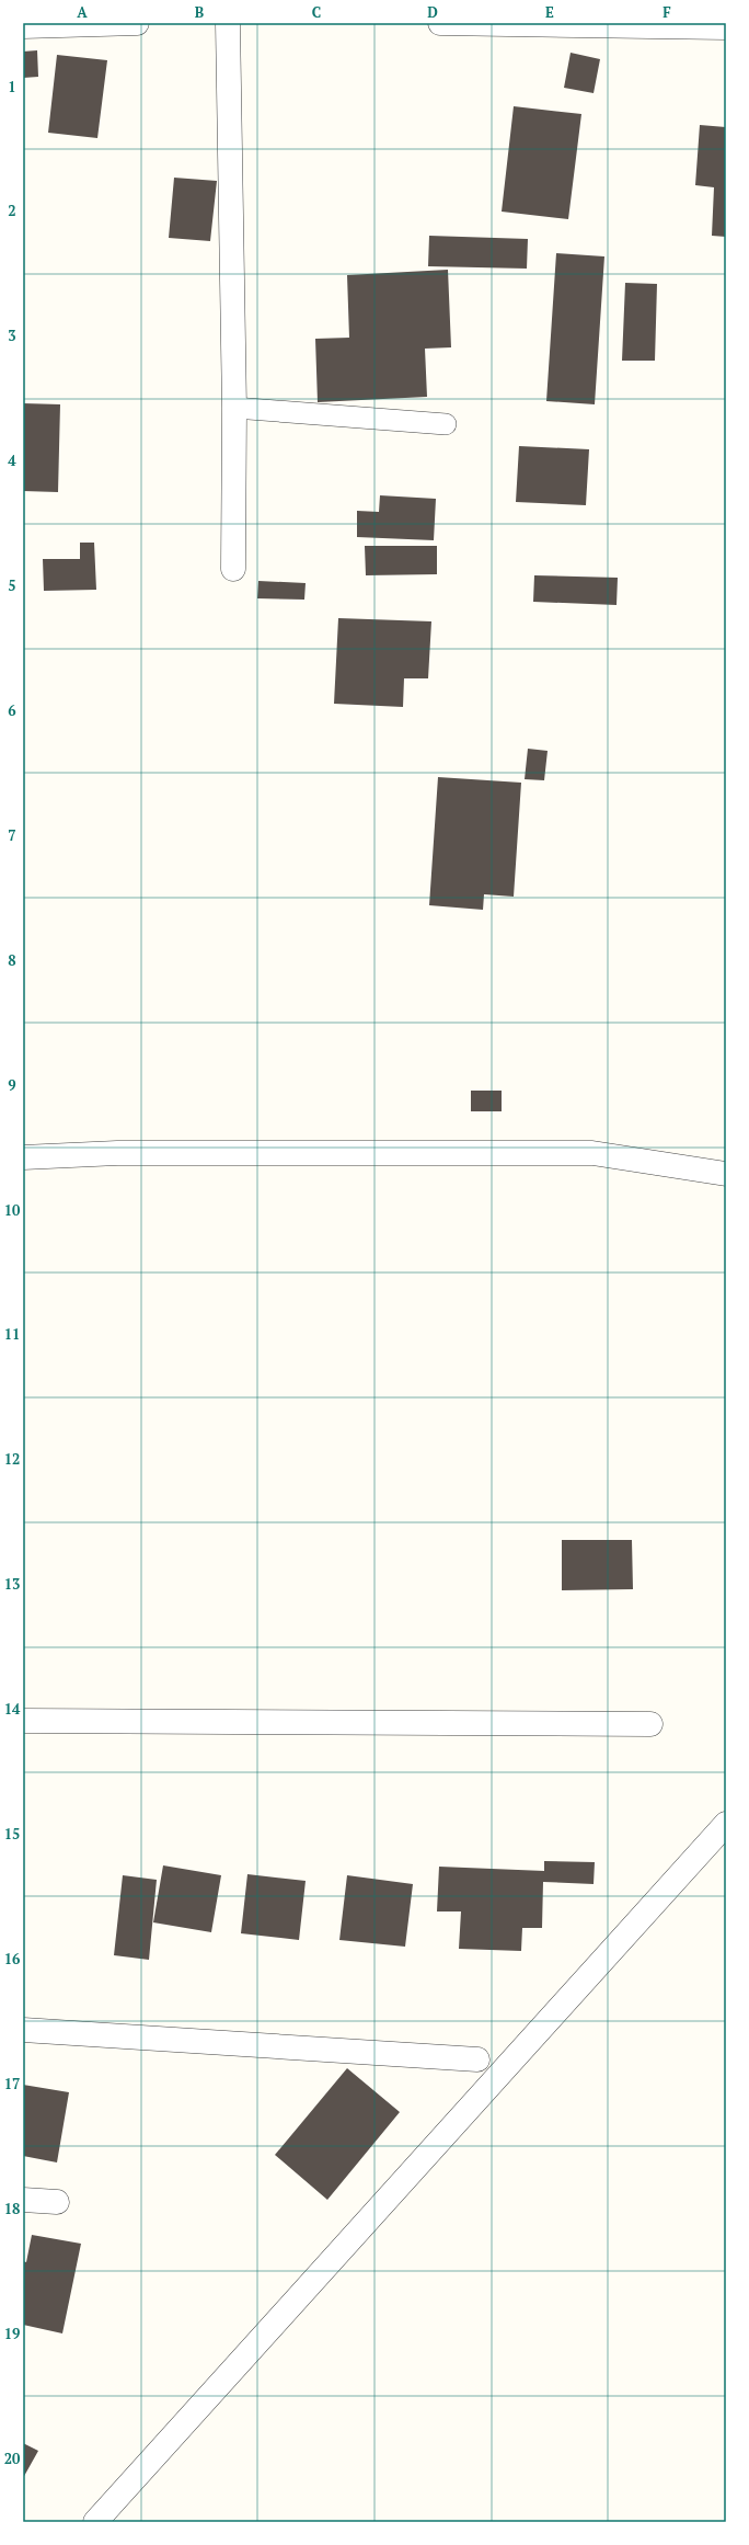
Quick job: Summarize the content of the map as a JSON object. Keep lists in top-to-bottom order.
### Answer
{
  "grid": {
    "columns": [
      "A",
      "B",
      "C",
      "D",
      "E",
      "F"
    ],
    "rows": [
      "1",
      "2",
      "3",
      "4",
      "5",
      "6",
      "7",
      "8",
      "9",
      "10",
      "11",
      "12",
      "13",
      "14",
      "15",
      "16",
      "17",
      "18",
      "19",
      "20"
    ]
  }
}
